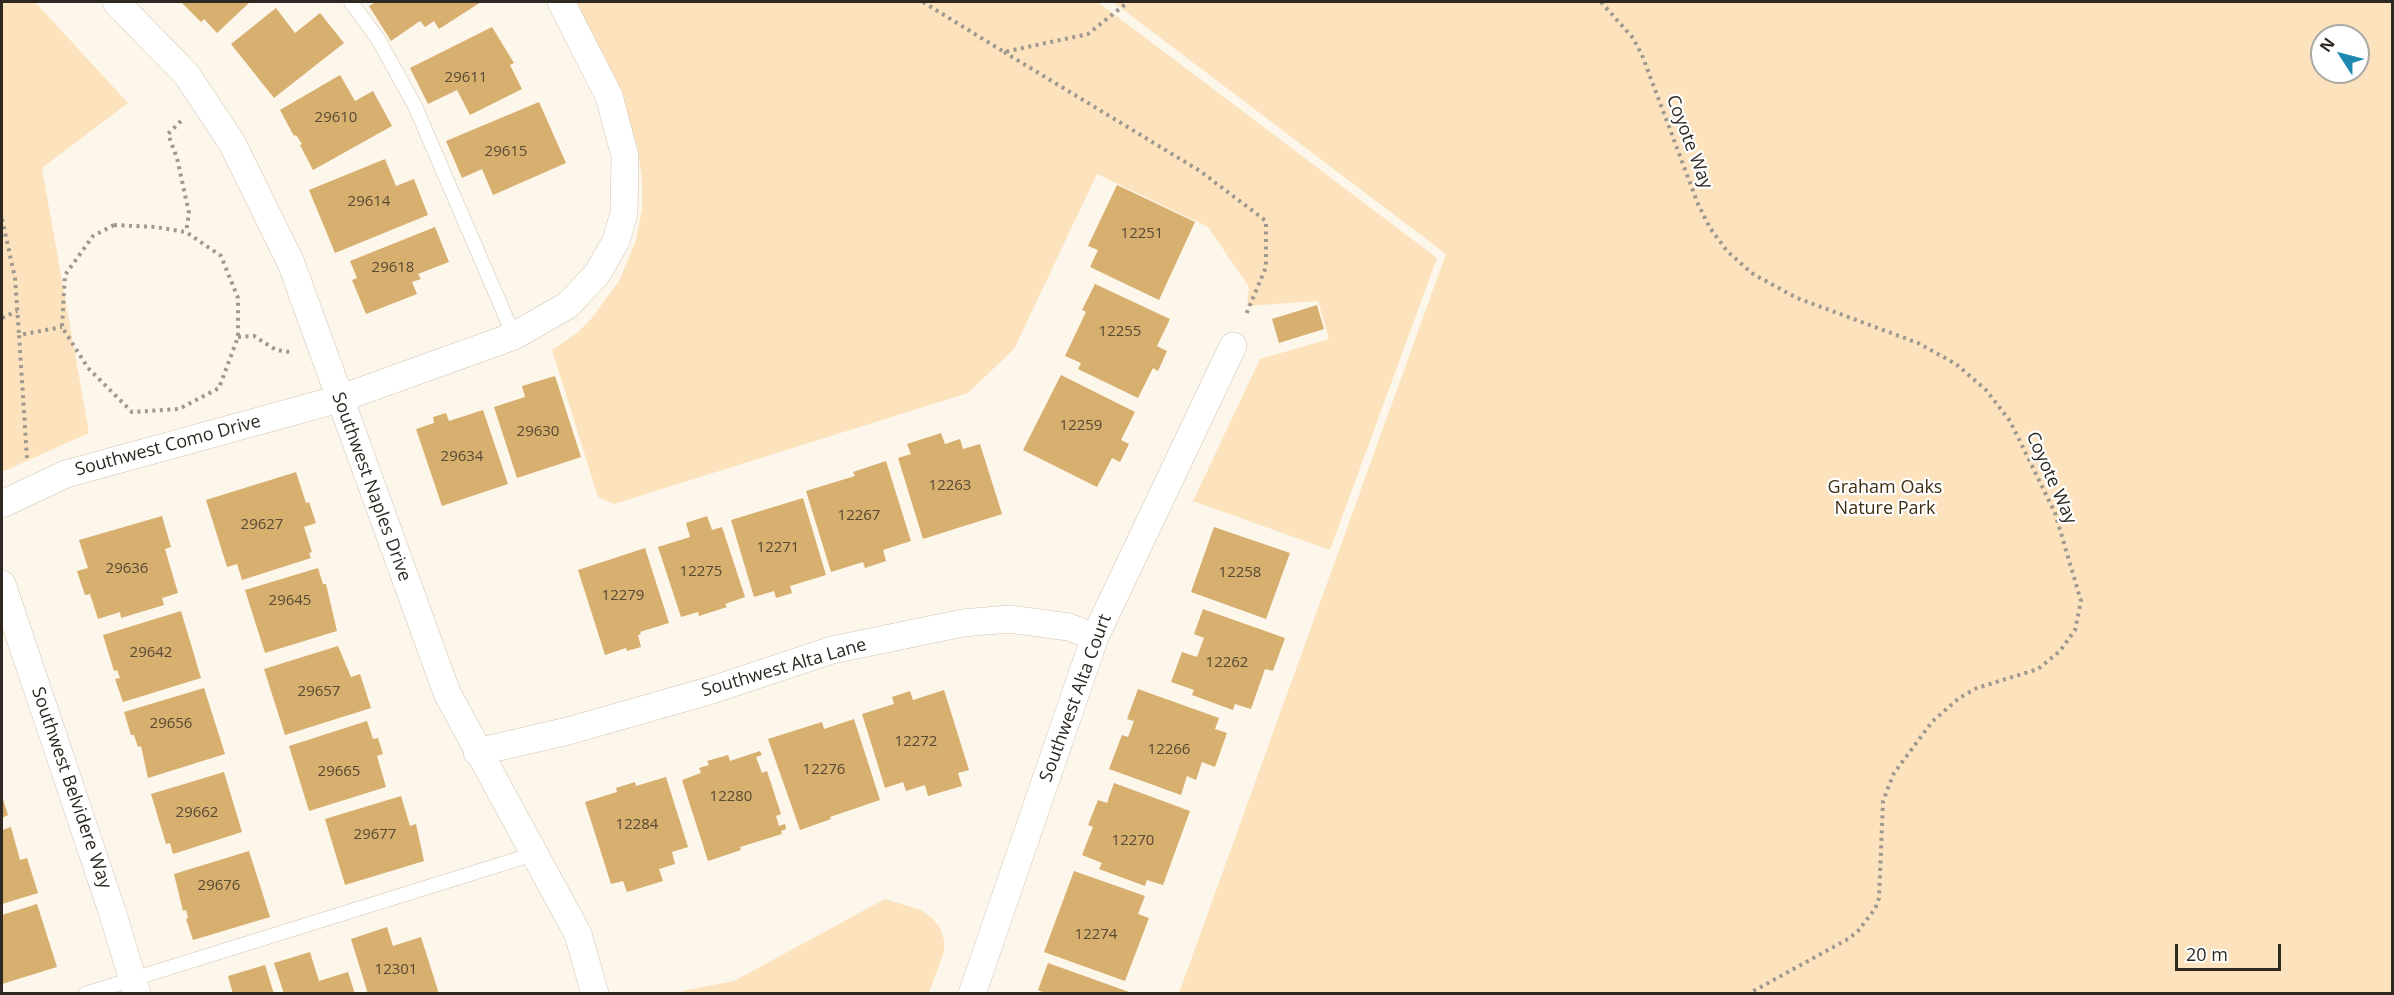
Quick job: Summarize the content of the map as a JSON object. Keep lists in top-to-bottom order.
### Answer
{
  "streets": {
    "street": [
      "Southwest Como Drive",
      "Southwest Naples Drive",
      "Southwest Alta Lane",
      "Southwest Alta Court",
      "Southwest Belvidere Way"
    ],
    "path": ["Coyote Way"]
  },
  "crossings": [
    ["Southwest Como Drive", "Southwest Naples Drive"],
    ["Southwest Naples Drive", "Southwest Alta Lane"],
    ["Southwest Alta Lane", "Southwest Alta Court"]
  ],
  "parks": ["Graham Oaks Nature Park"],
  "house_numbers": [
    "29611",
    "29610",
    "29615",
    "29614",
    "12251",
    "29618",
    "12255",
    "12259",
    "29630",
    "29634",
    "12263",
    "12267",
    "29627",
    "12271",
    "29636",
    "12275",
    "12258",
    "12279",
    "29645",
    "29642",
    "12262",
    "29657",
    "29656",
    "12272",
    "12266",
    "12276",
    "29665",
    "12280",
    "29662",
    "12284",
    "29677",
    "12270",
    "29676",
    "12274",
    "12301"
  ],
  "scale_bar": "20 m",
  "north": "top left"
}
